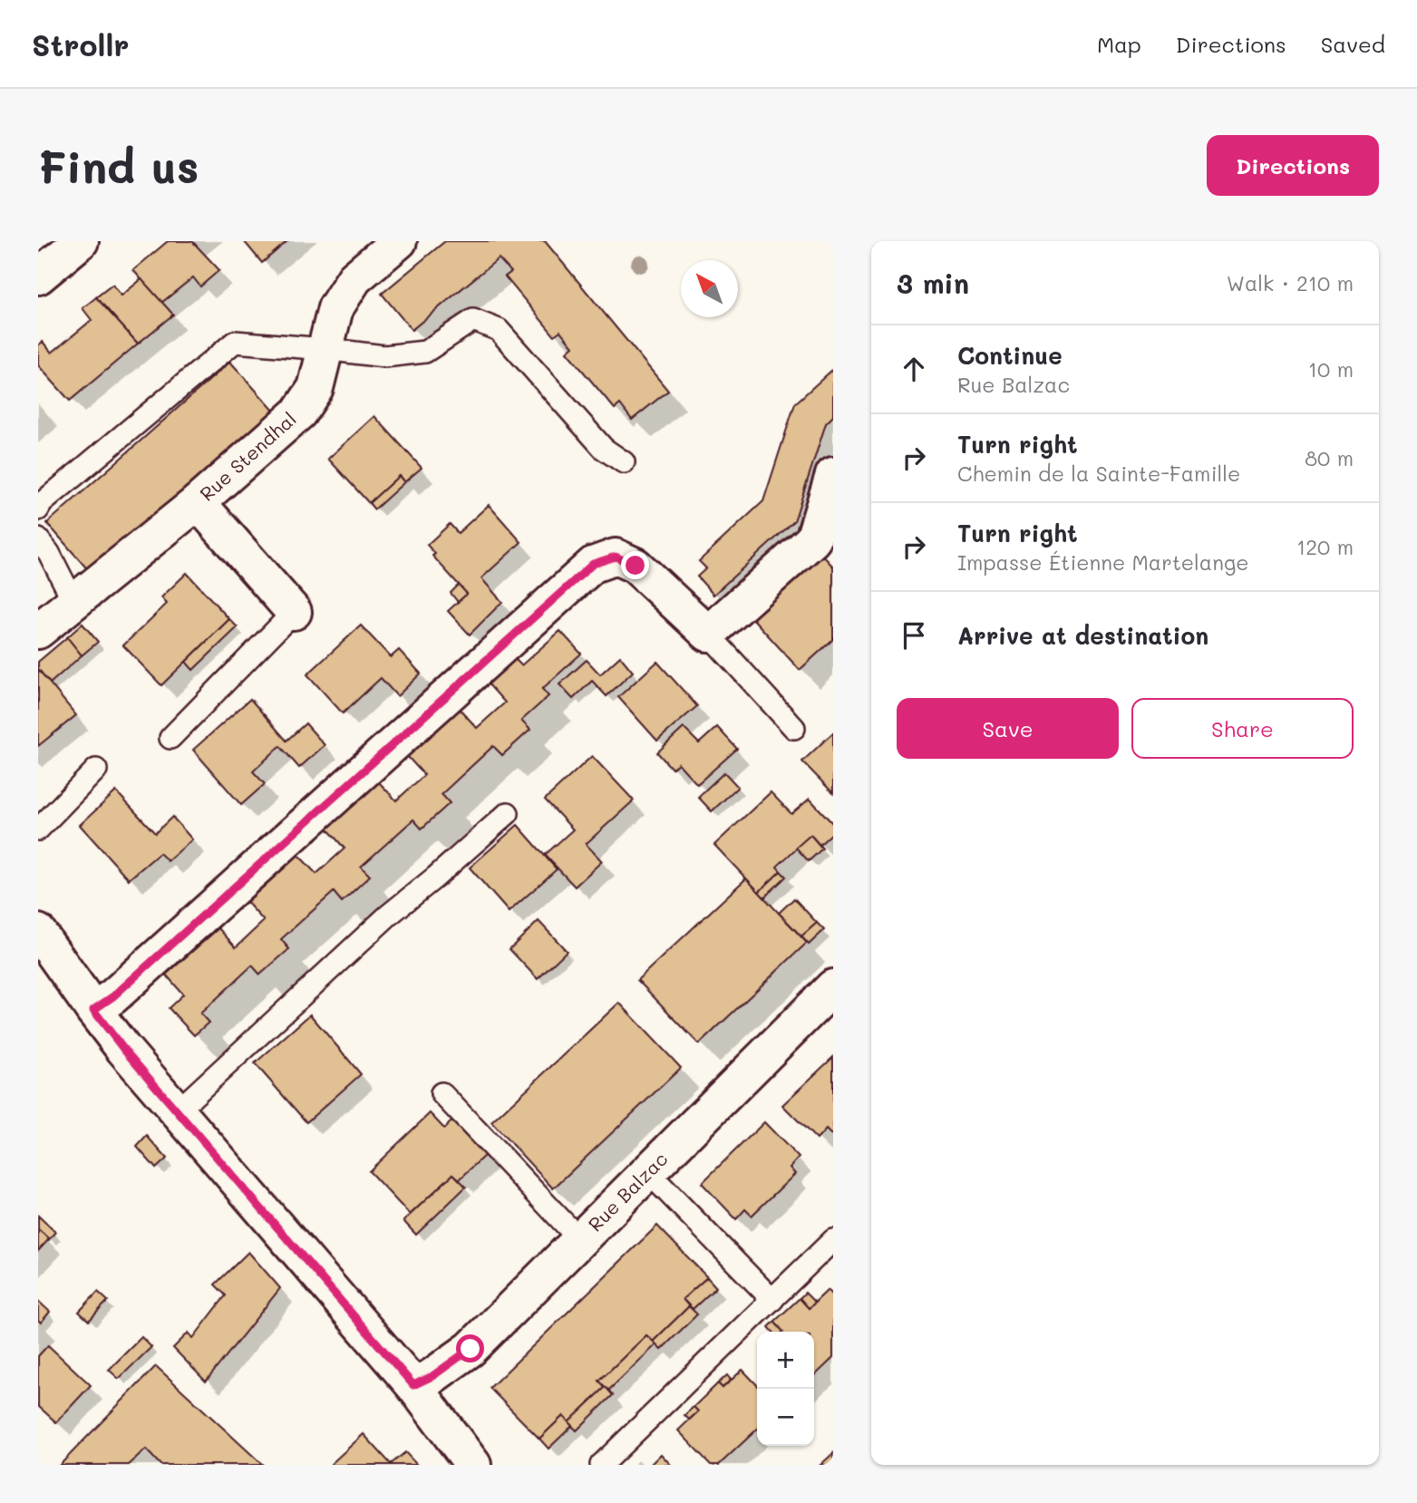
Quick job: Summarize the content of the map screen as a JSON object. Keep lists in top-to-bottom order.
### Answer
{
  "streets": {
    "street": ["Rue Stendhal", "Rue Balzac"]
  },
  "north": "top left",
  "page": {
    "header": "Strollr",
    "nav": ["Map", "Directions", "Saved"],
    "buttons": [
      "Directions",
      ["Save", "Share"]
    ],
    "title": "Find us",
    "heading": ["3 min", "Walk · 210 m"],
    "list": [
      ["Continue", "Rue Balzac", "10 m"],
      ["Turn right", "Chemin de la Sainte-Famille", "80 m"],
      ["Turn right", "Impasse Étienne Martelange", "120 m"],
      "Arrive at destination"
    ],
    "map_buttons": ["+", "−"]
  }
}
